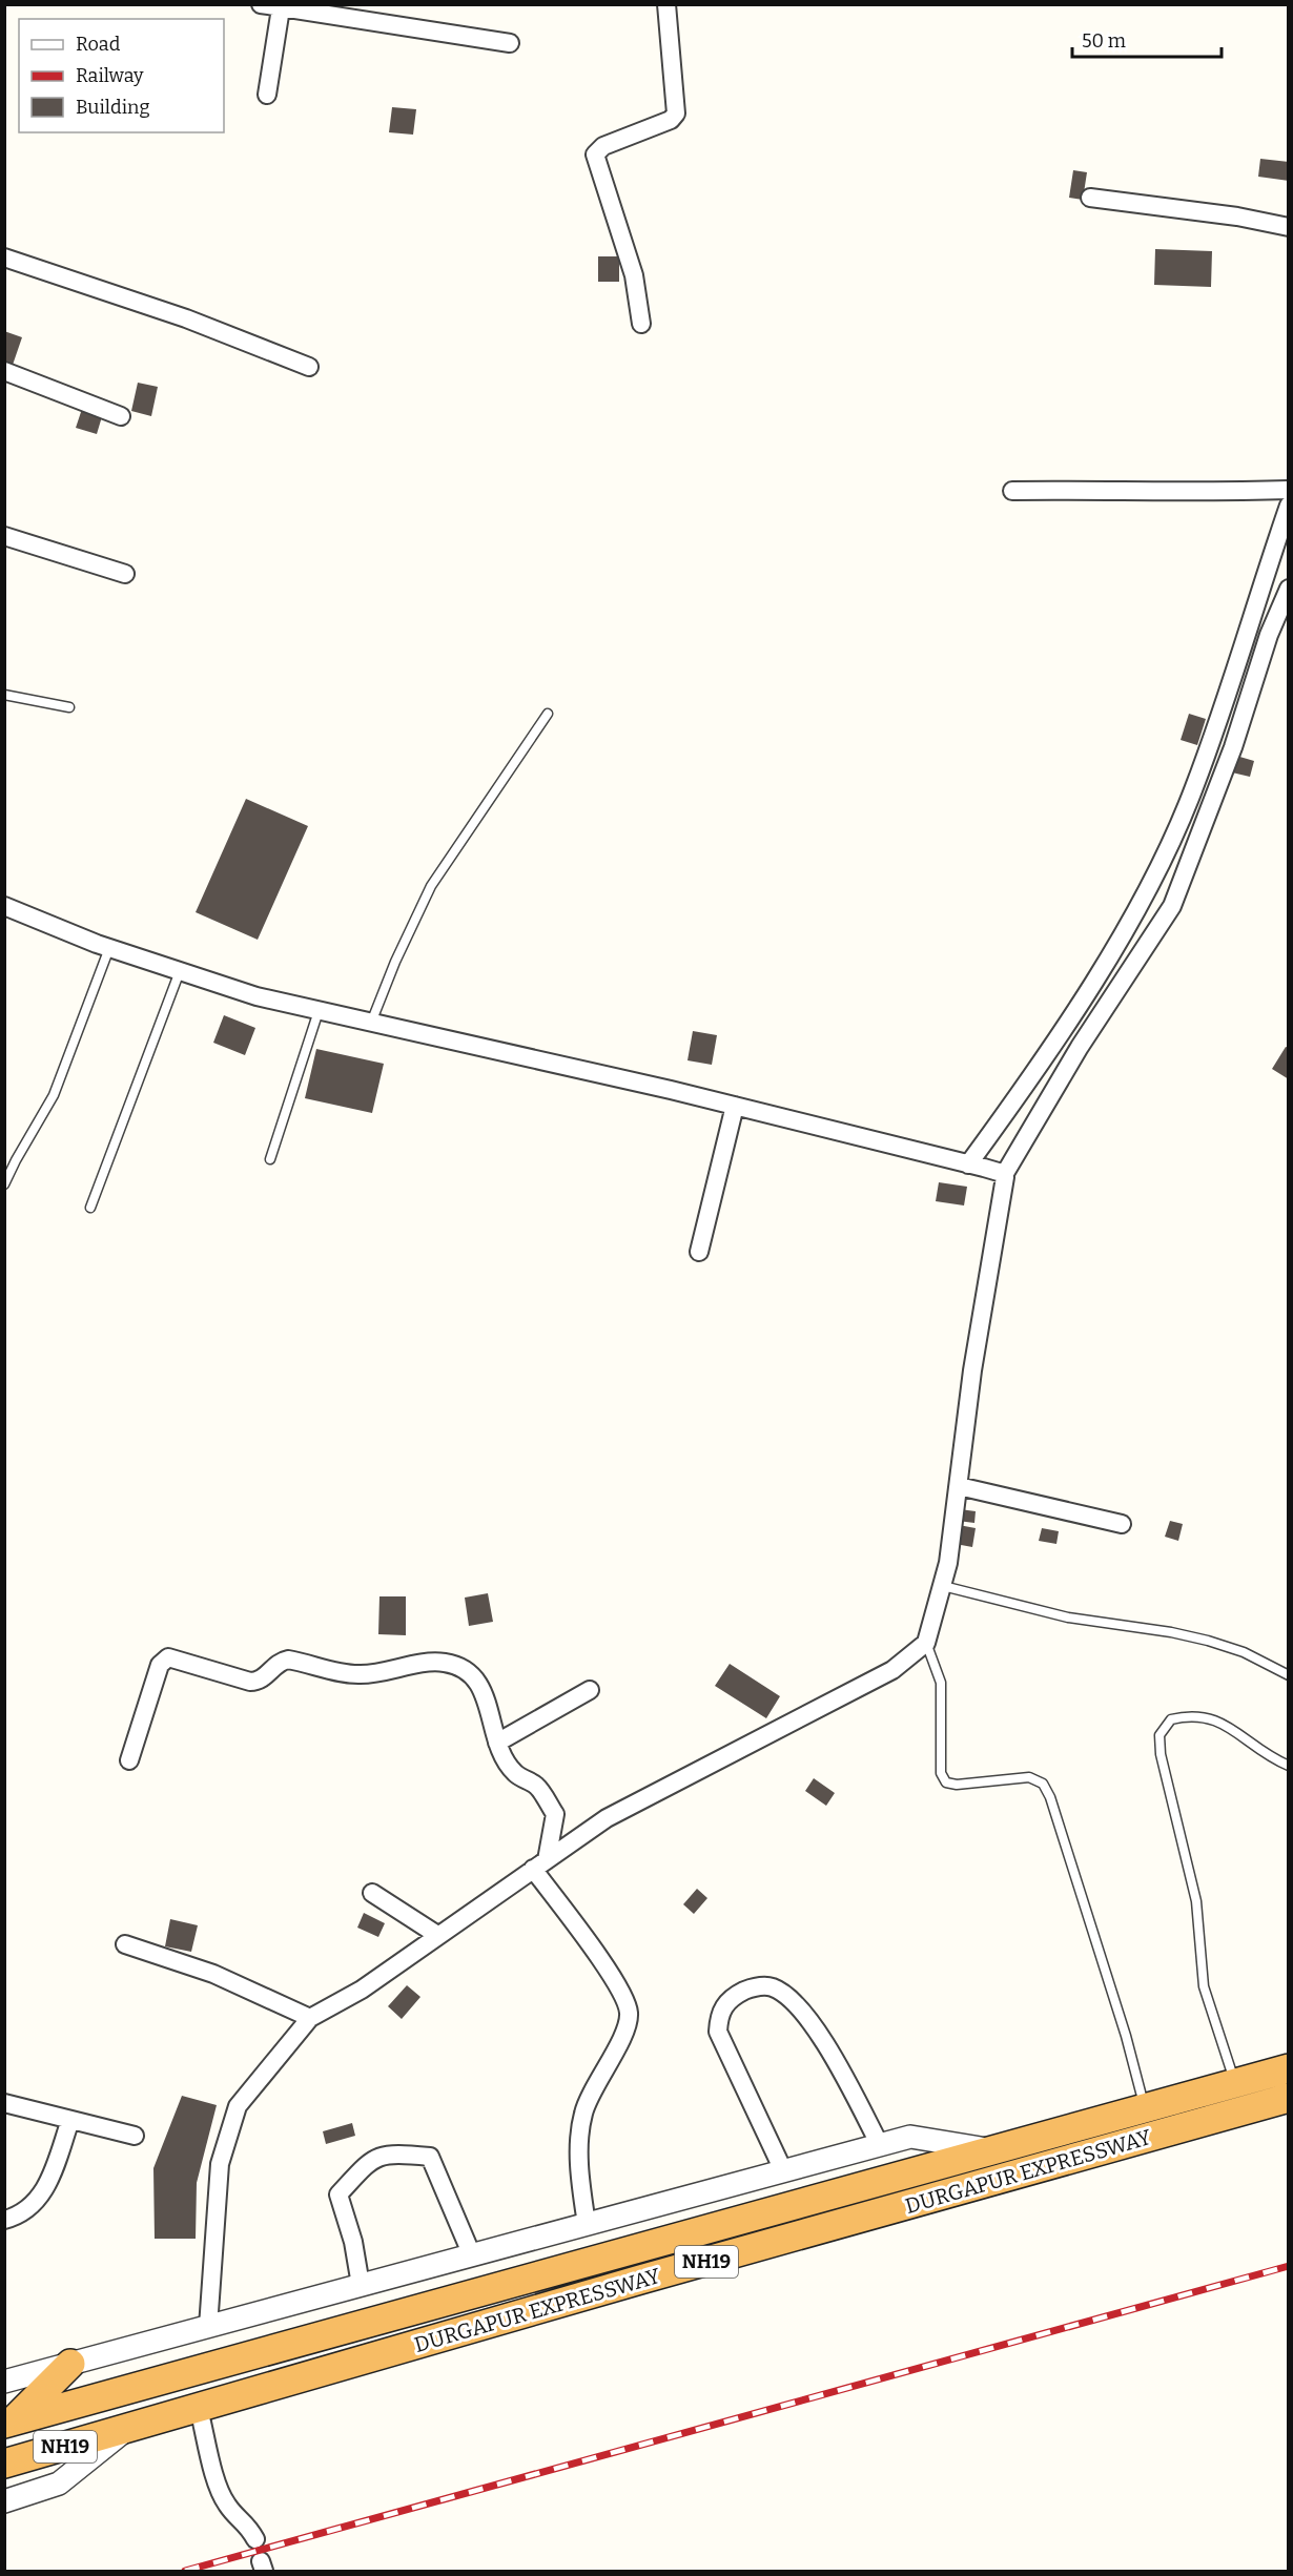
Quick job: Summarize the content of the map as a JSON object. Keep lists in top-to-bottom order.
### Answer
{
  "streets": {
    "highway": ["DURGAPUR EXPRESSWAY", "NH19"]
  },
  "legend": ["Road", "Railway", "Building"],
  "scale_bar": "50 m"
}
